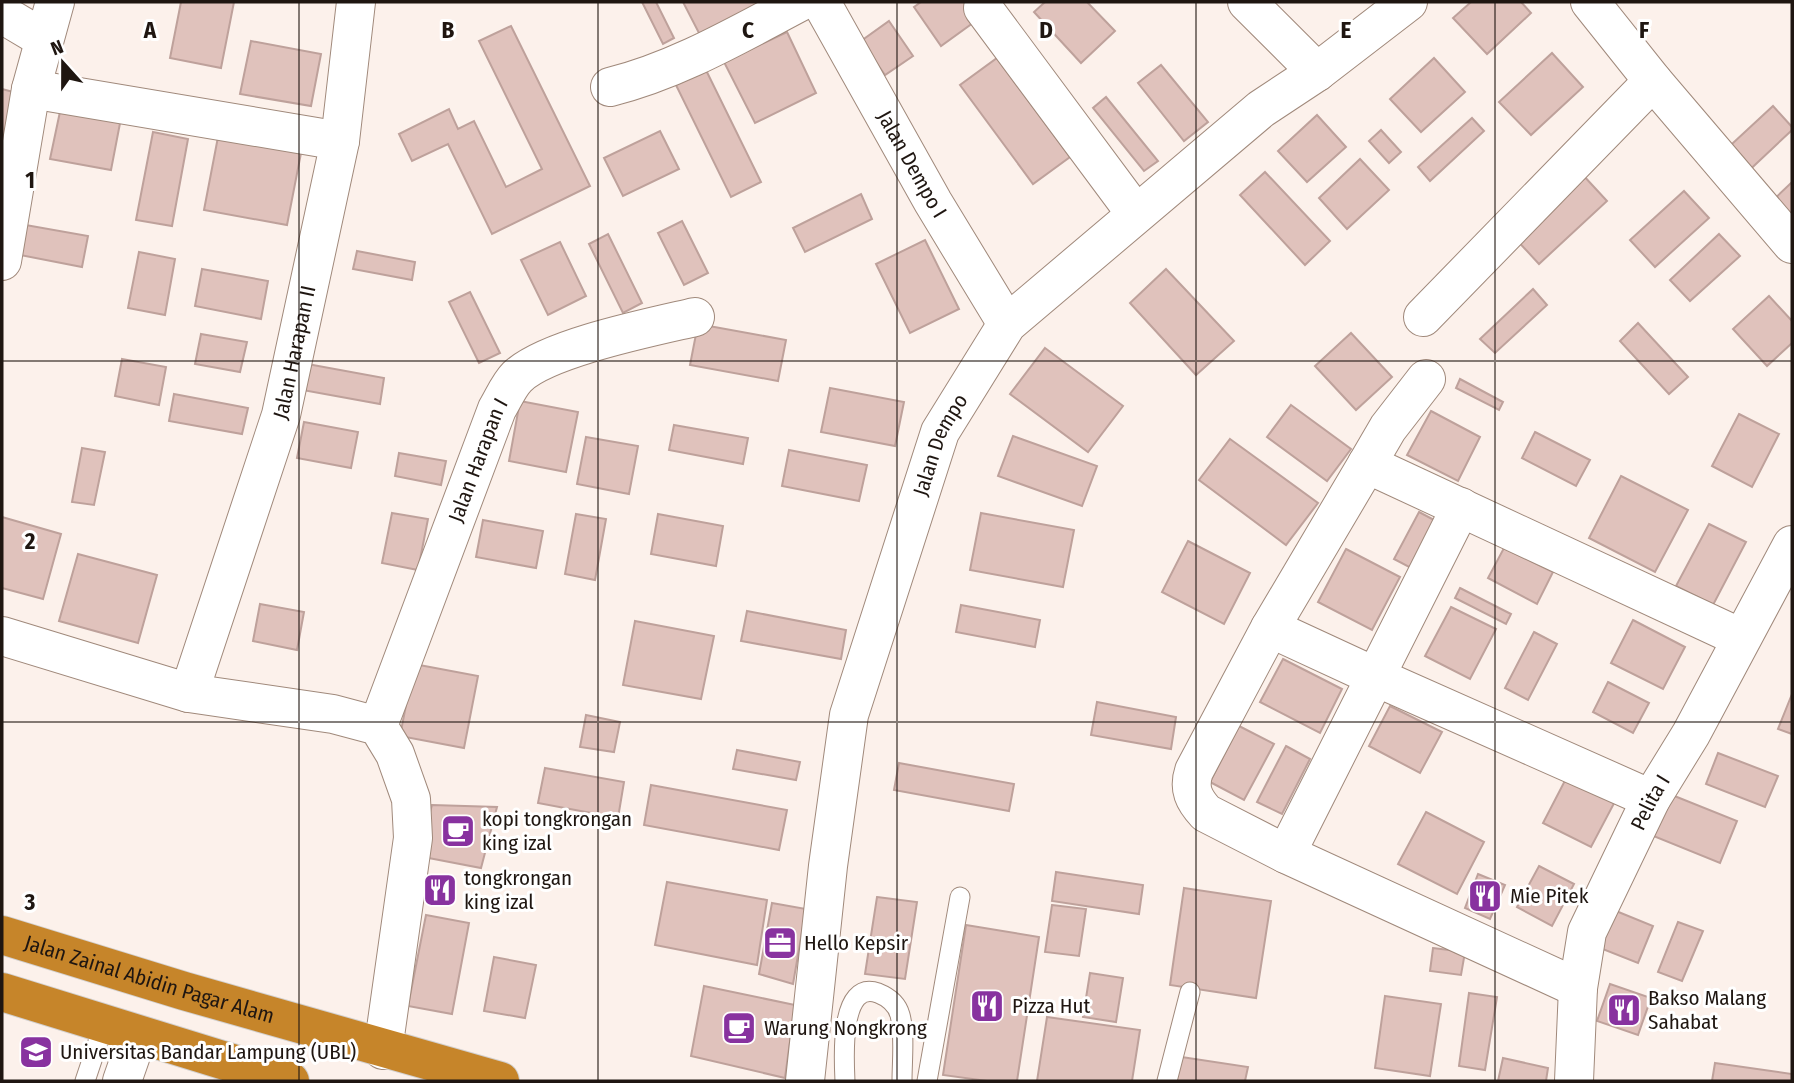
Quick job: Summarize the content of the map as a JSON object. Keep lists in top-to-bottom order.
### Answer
{
  "streets": {
    "highway": ["Jalan Zainal Abidin Pagar Alam"],
    "street": [
      "Jalan Dempo I",
      "Jalan Harapan II",
      "Jalan Dempo",
      "Jalan Harapan I",
      "Pelita I"
    ]
  },
  "crossings": [
    ["Jalan Dempo I", "Jalan Dempo"]
  ],
  "places": {
    "cafe": ["kopi tongkrongan king izal", "Warung Nongkrong"],
    "restaurant": [
      "tongkrongan king izal",
      "Mie Pitek",
      "Pizza Hut",
      "Bakso Malang Sahabat"
    ],
    "office": ["Hello Kepsir"],
    "school or university": ["Universitas Bandar Lampung (UBL)"]
  },
  "north": "top",
  "grid": {
    "columns": [
      "A",
      "B",
      "C",
      "D",
      "E",
      "F"
    ],
    "rows": ["1", "2", "3"]
  }
}
